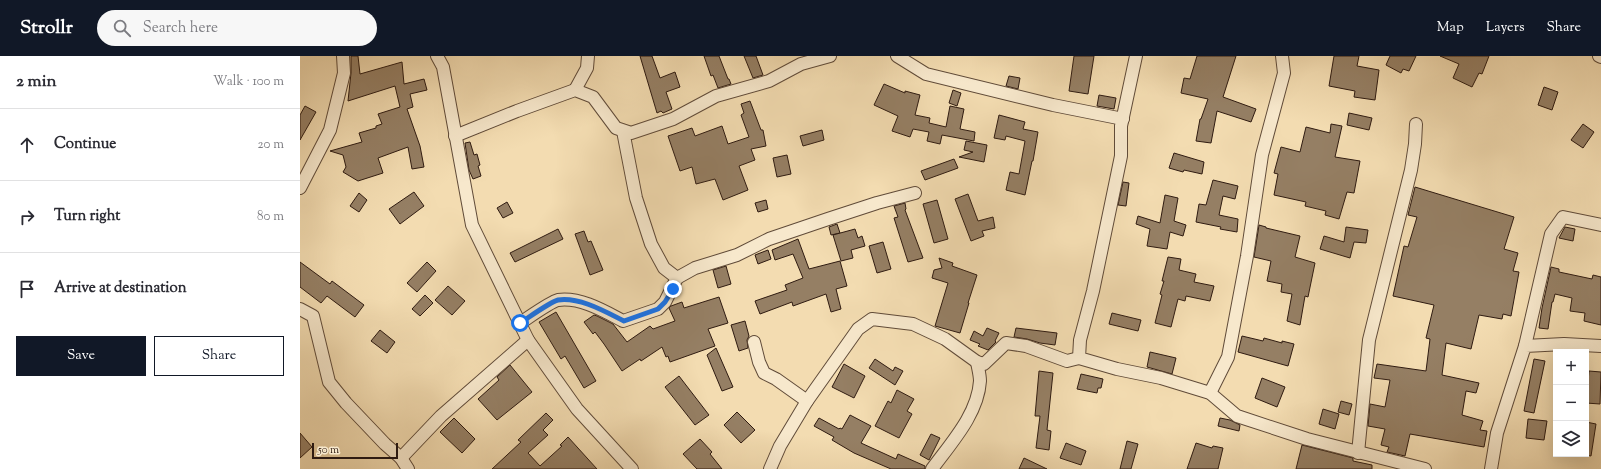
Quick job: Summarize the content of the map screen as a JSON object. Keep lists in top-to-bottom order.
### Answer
{
  "scale_bar": "50 m",
  "page": {
    "header": "Strollr",
    "search": "Search here",
    "nav": ["Map", "Layers", "Share"],
    "heading": ["2 min", "Walk · 100 m"],
    "list": [
      ["Continue", "20 m"],
      ["Turn right", "80 m"],
      "Arrive at destination"
    ],
    "buttons": ["Save", "Share"],
    "map_buttons": ["+", "−"],
    "scale": "50 m"
  }
}
